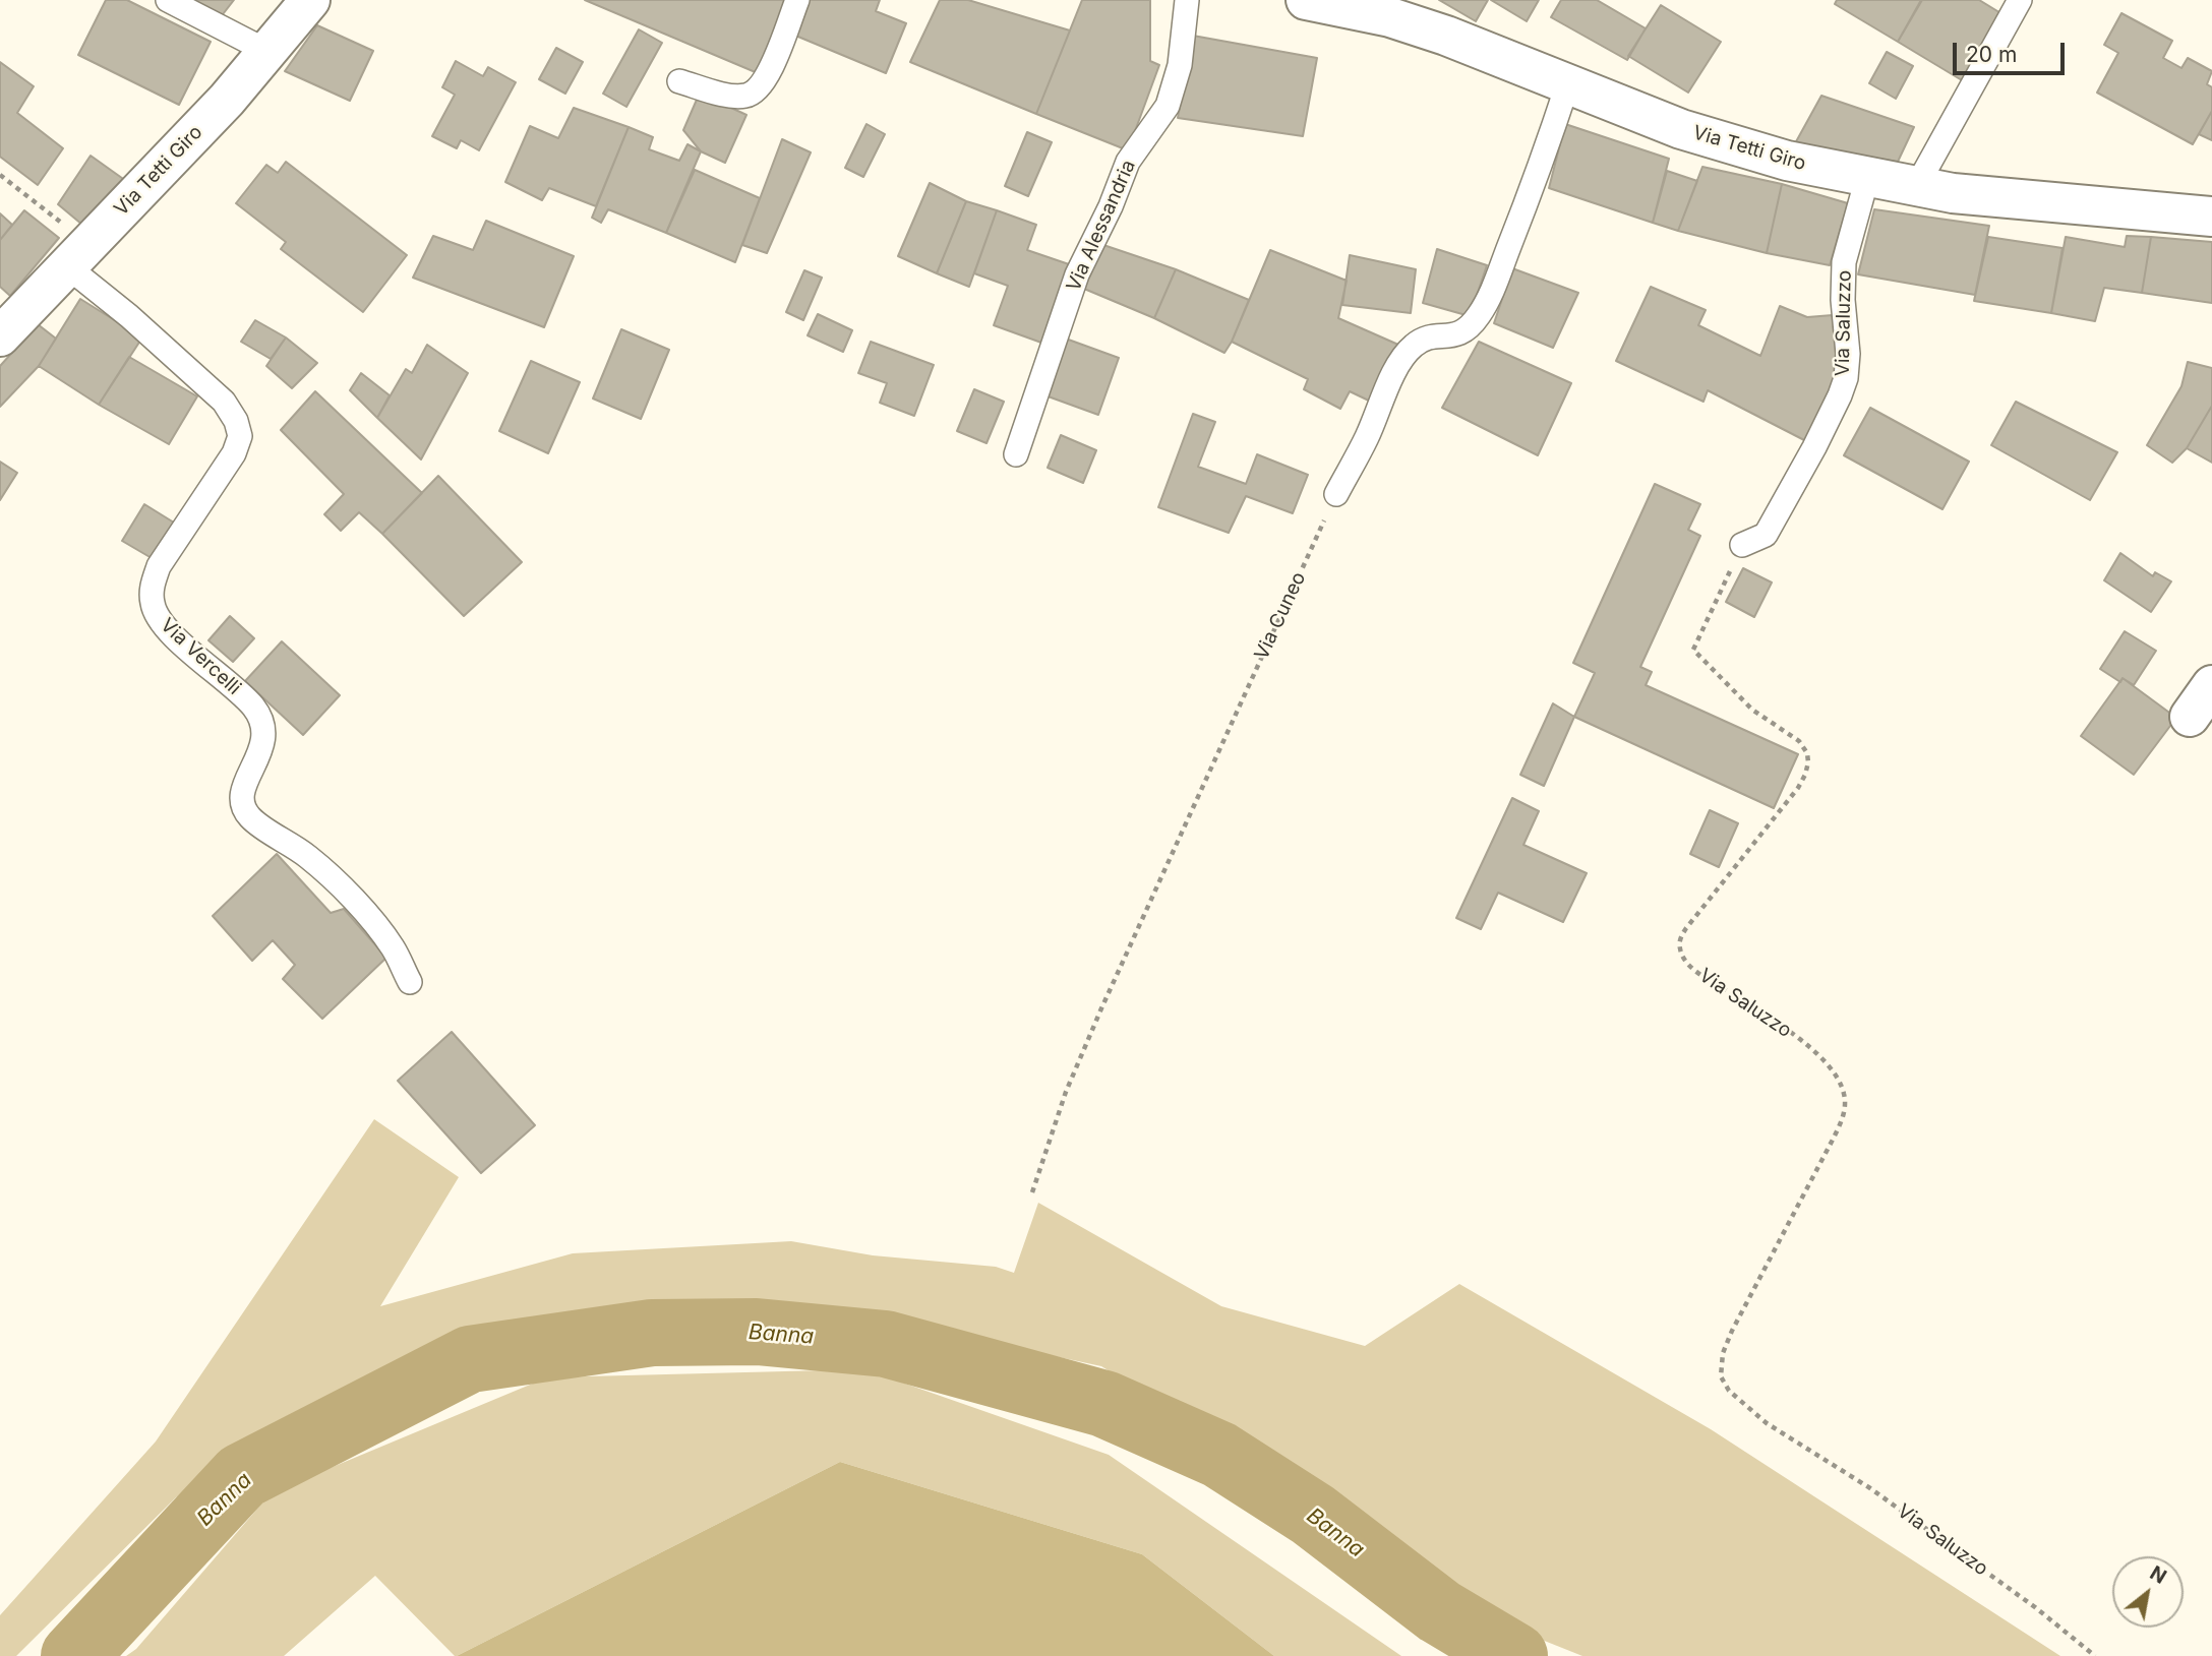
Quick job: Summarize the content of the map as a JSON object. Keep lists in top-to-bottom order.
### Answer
{
  "streets": {
    "street": ["Via Tetti Giro"],
    "lane": ["Via Alessandria", "Via Saluzzo", "Via Vercelli"],
    "path": ["Via Cuneo"]
  },
  "crossings": [
    ["Via Tetti Giro", "Via Saluzzo"],
    ["Via Tetti Giro", "Via Vercelli"]
  ],
  "water": ["Banna"],
  "scale_bar": "20 m",
  "north": "top right"
}
